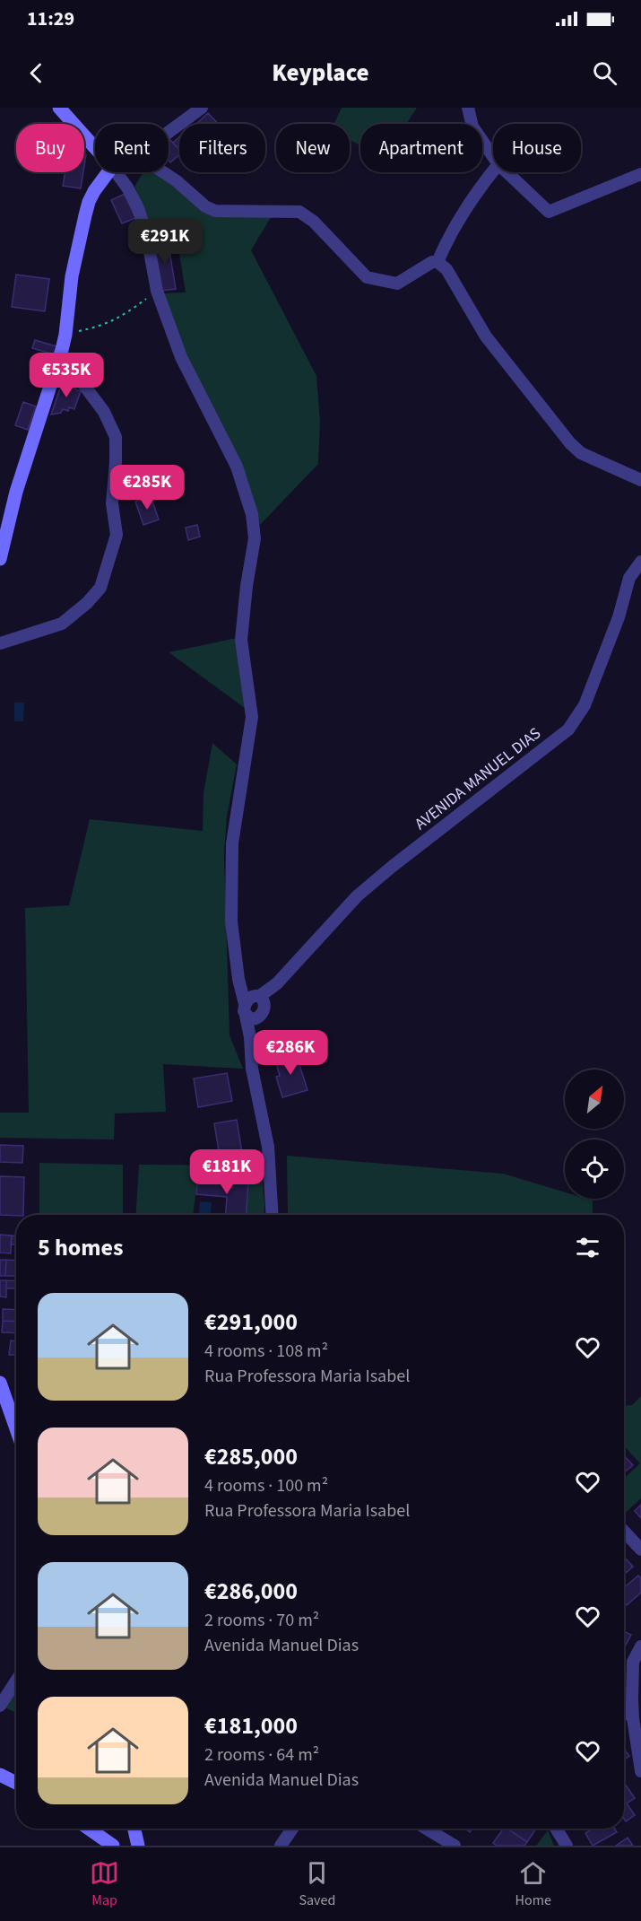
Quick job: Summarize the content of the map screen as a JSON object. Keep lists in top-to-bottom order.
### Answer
{
  "streets": {
    "street": ["AVENIDA MANUEL DIAS"]
  },
  "north": "top right",
  "page": {
    "status": "11:29",
    "header": "Keyplace",
    "chip": [
      "Buy",
      "Rent",
      "Filters",
      "New",
      "Apartment",
      "House"
    ],
    "price": [
      "€291K",
      "€535K",
      "€285K",
      "€286K",
      "€181K"
    ],
    "heading": "5 homes",
    "list": [
      {
        "name": "€291,000",
        "note": "4 rooms · 108 m² · Rua Professora Maria Isabel"
      },
      {
        "name": "€285,000",
        "note": "4 rooms · 100 m² · Rua Professora Maria Isabel"
      },
      {
        "name": "€286,000",
        "note": "2 rooms · 70 m² · Avenida Manuel Dias"
      },
      {
        "name": "€181,000",
        "note": "2 rooms · 64 m² · Avenida Manuel Dias"
      }
    ],
    "tabs": ["Map", "Saved", "Home"]
  }
}
